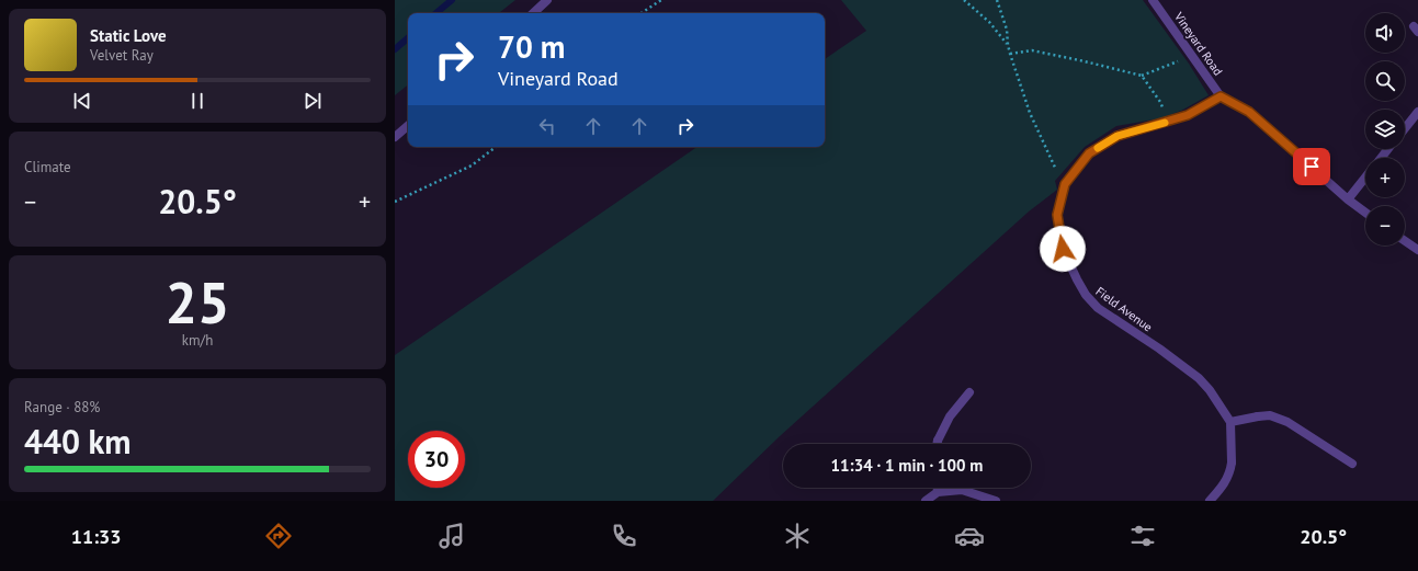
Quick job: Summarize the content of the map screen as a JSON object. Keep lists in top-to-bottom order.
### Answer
{
  "streets": {
    "street": ["Vineyard Road", "Field Avenue"]
  },
  "crossings": [
    ["Vineyard Road", "Field Avenue"]
  ],
  "page": {
    "map_buttons": ["+", "−"],
    "turn": ["70 m", "Vineyard Road"],
    "song": ["Static Love", "Velvet Ray"],
    "tile": [
      "Climate",
      ["25", "km/h"],
      ["Range · 88%", "440 km"]
    ],
    "heat": ["−", "20.5°", "+"],
    "limit": "30",
    "trip": "11:34 · 1 min · 100 m",
    "tabs": ["11:33", "20.5°"]
  }
}
